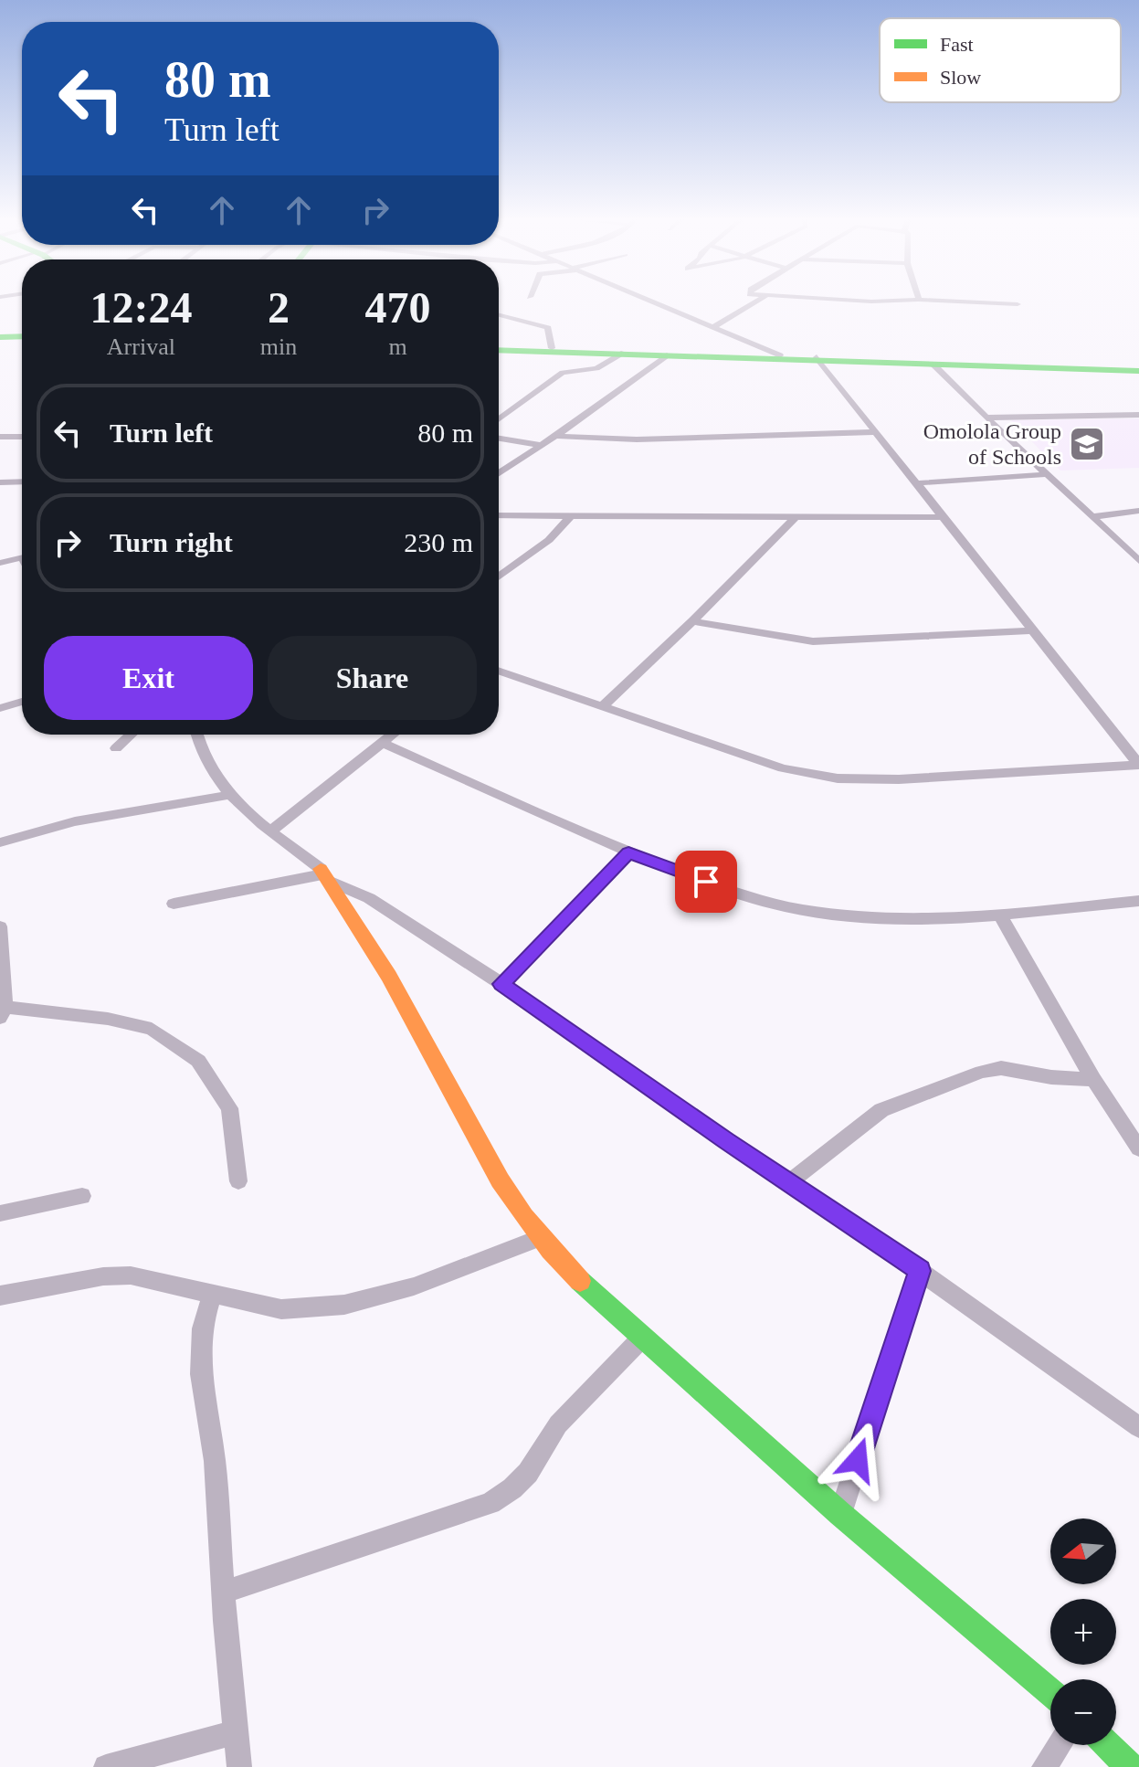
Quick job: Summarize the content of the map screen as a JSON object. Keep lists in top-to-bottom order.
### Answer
{
  "places": {
    "school or university": ["Omolola Group of Schools"]
  },
  "legend": ["Fast", "Slow"],
  "north": "left",
  "page": {
    "turn": ["80 m", "Turn left"],
    "eta": [
      "12:24",
      "Arrival",
      "2",
      "min",
      "470",
      "m"
    ],
    "list": [
      {
        "name": "Turn left",
        "value": "80 m"
      },
      {
        "name": "Turn right",
        "value": "230 m"
      }
    ],
    "buttons": ["Exit", "Share"],
    "map_buttons": ["+", "−"]
  }
}
